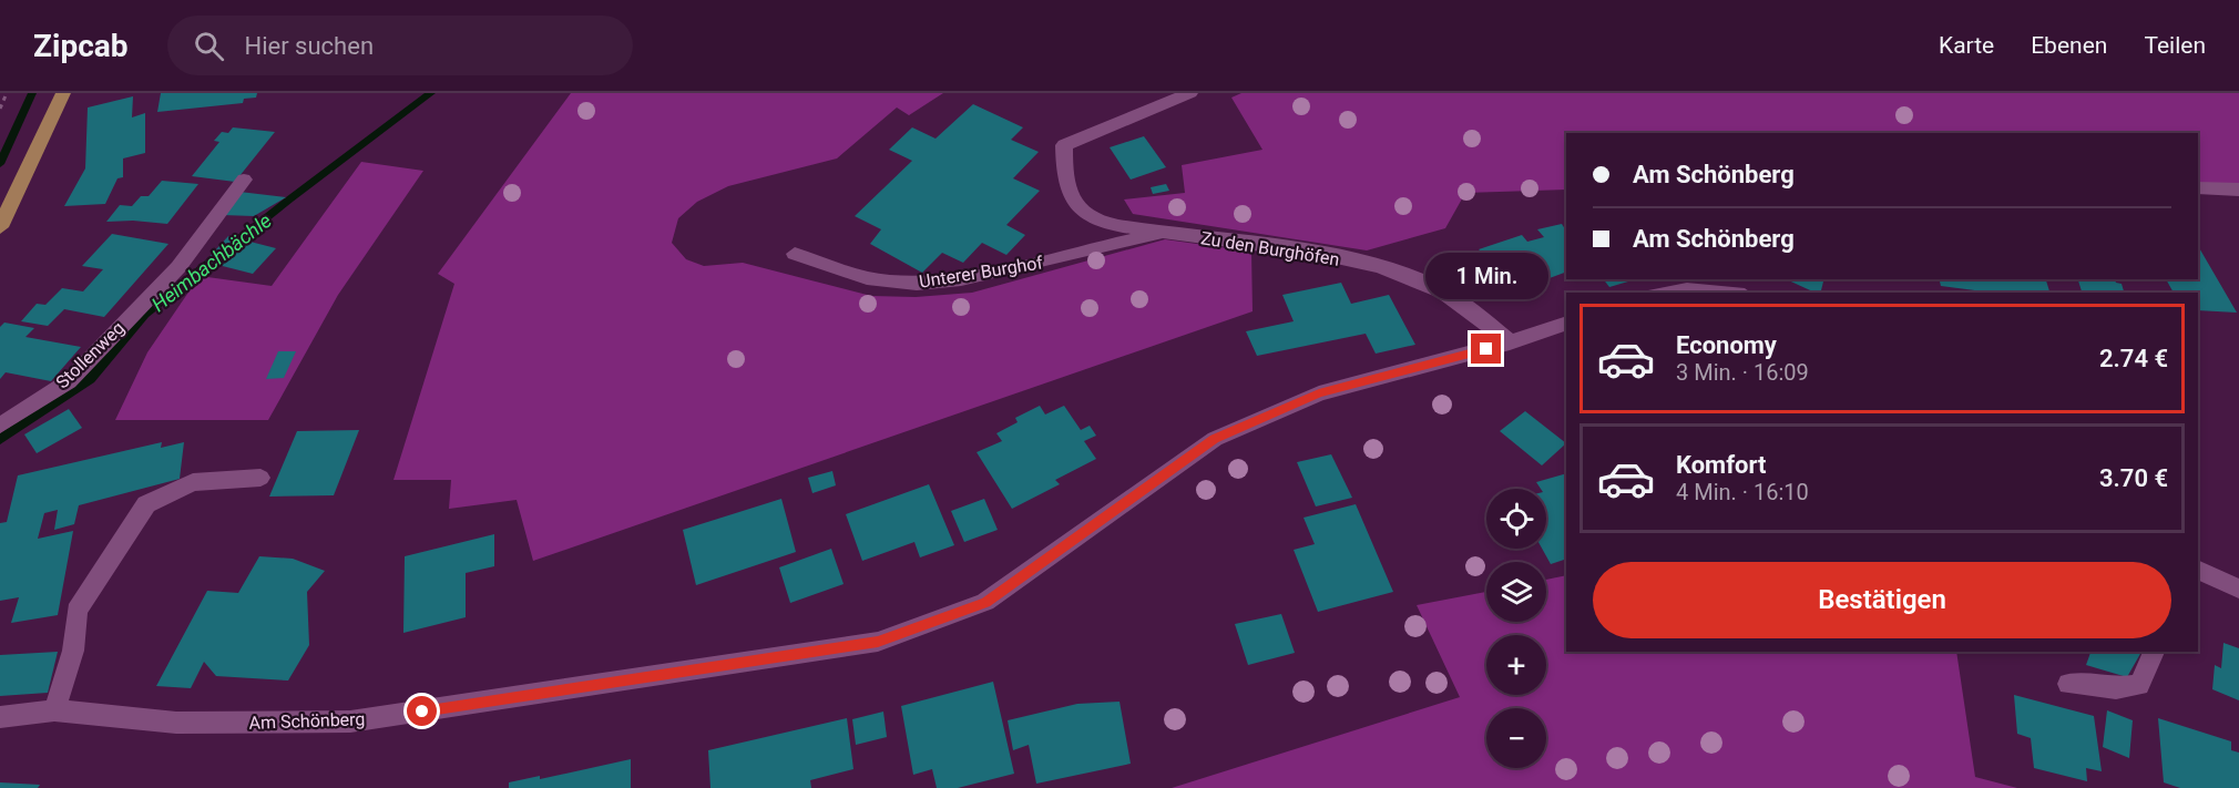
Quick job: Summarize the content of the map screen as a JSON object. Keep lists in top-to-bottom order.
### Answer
{
  "streets": {
    "street": [
      "Zu den Burghöfen",
      "Unterer Burghof",
      "Stollenweg",
      "Am Schönberg"
    ]
  },
  "crossings": [
    ["Zu den Burghöfen", "Unterer Burghof"],
    ["Zu den Burghöfen", "Am Schönberg"]
  ],
  "water": ["Heimbachbächle"],
  "page": {
    "header": "Zipcab",
    "search": "Hier suchen",
    "nav": ["Karte", "Ebenen", "Teilen"],
    "banner": ["Am Schönberg", "Am Schönberg"],
    "bubble": "1 Min.",
    "list": [
      {
        "name": "Economy",
        "note": "3 Min. · 16:09",
        "value": "2.74 €"
      },
      {
        "name": "Komfort",
        "note": "4 Min. · 16:10",
        "value": "3.70 €"
      }
    ],
    "map_buttons": ["+", "−"],
    "buttons": "Bestätigen"
  }
}
